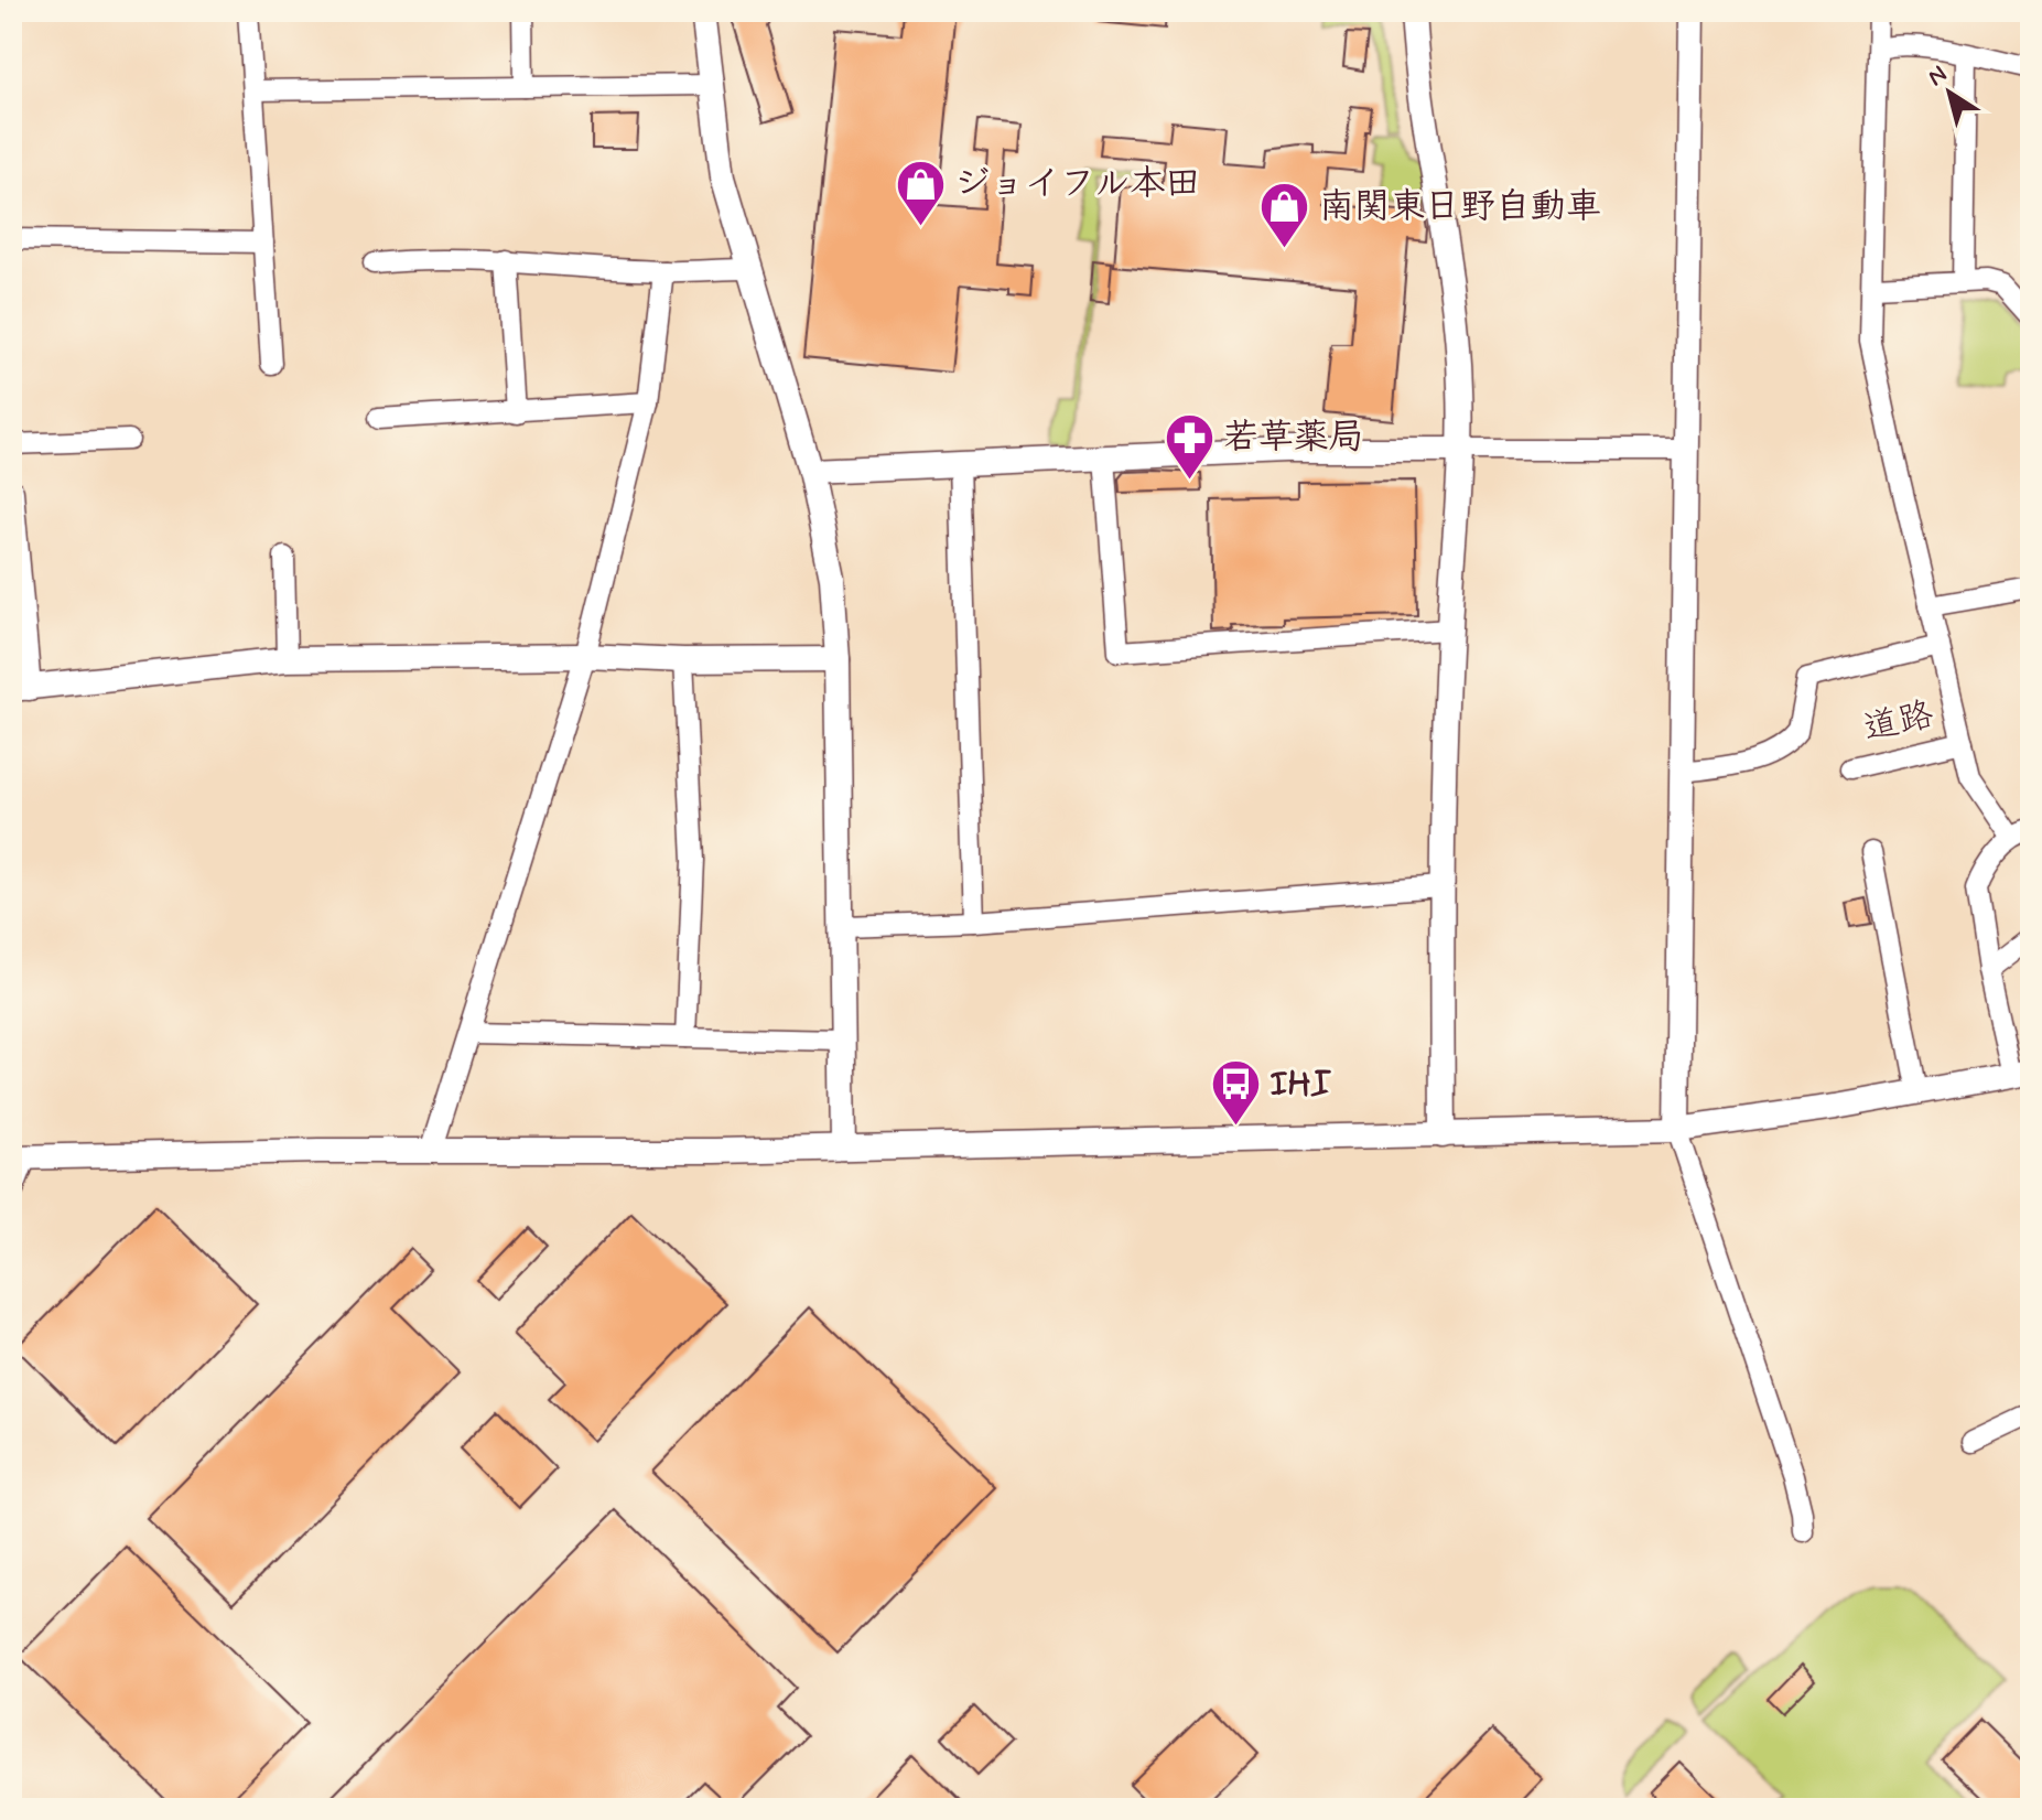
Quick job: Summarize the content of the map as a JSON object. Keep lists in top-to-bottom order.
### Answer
{
  "streets": {
    "street": ["道路"]
  },
  "places": {
    "shop": ["ジョイフル本田", "南関東日野自動車"],
    "pharmacy": ["若草薬局"],
    "bus stop": ["IHI"]
  },
  "north": "top left"
}
